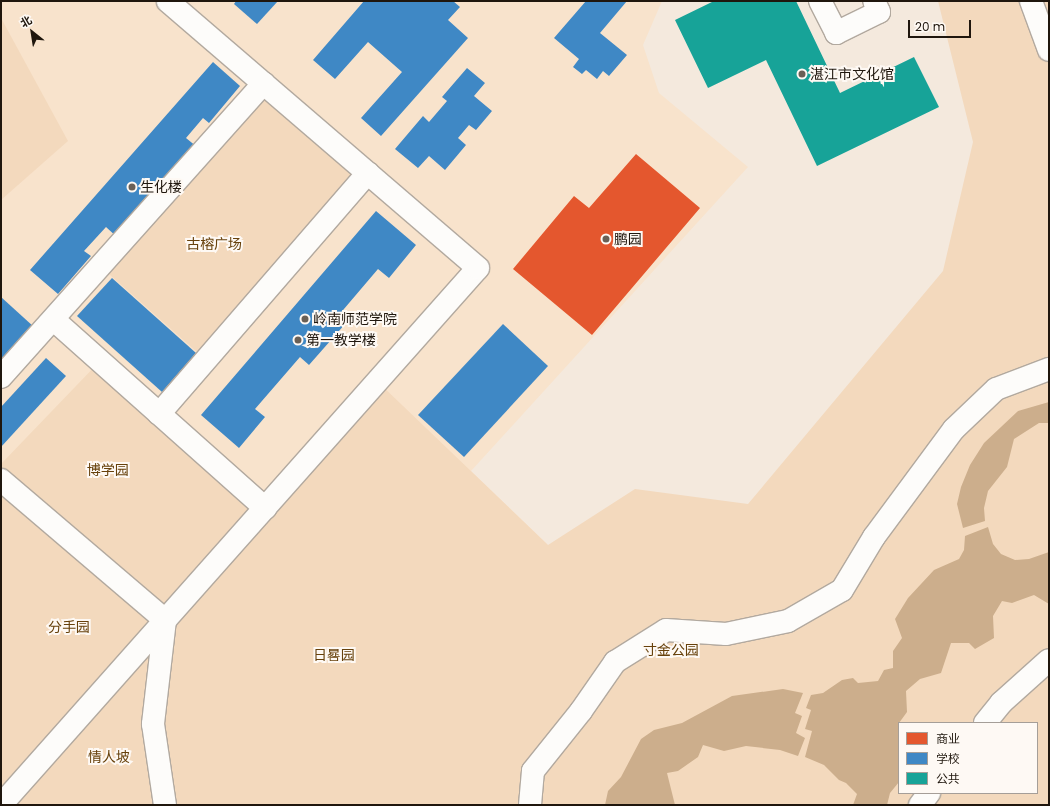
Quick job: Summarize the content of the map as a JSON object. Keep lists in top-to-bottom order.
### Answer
{
  "parks": [
    "古榕广场",
    "博学园",
    "分手园",
    "寸金公园",
    "日晷园",
    "情人坡"
  ],
  "places": [
    "湛江市文化馆",
    "生化楼",
    "鹏园",
    "岭南师范学院",
    "第一教学楼"
  ],
  "legend": ["商业", "学校", "公共"],
  "scale_bar": "20 m",
  "north": "top left"
}
